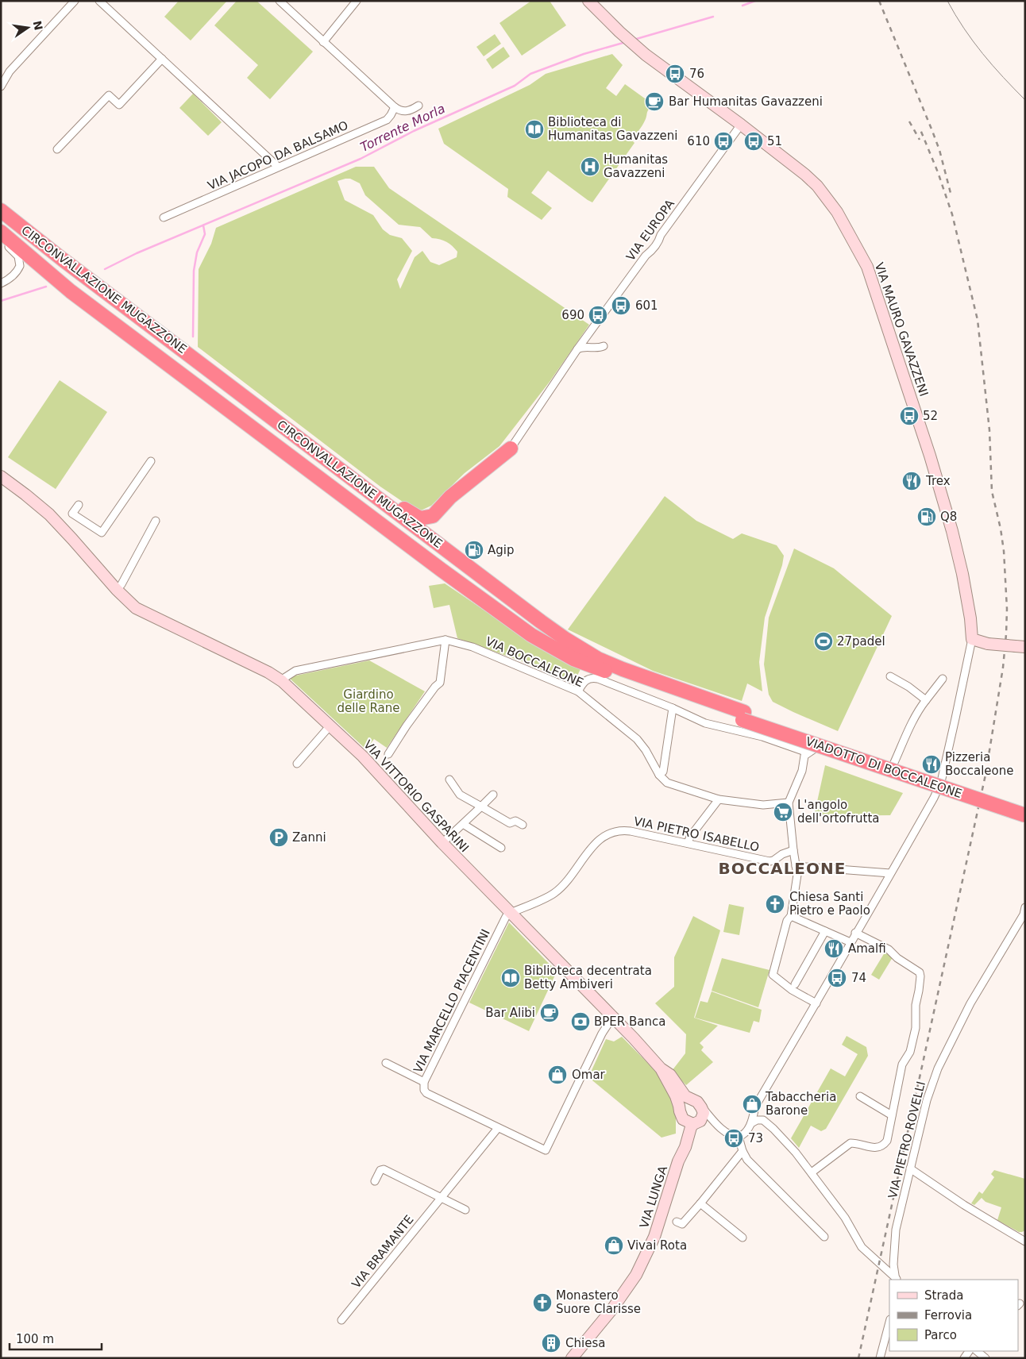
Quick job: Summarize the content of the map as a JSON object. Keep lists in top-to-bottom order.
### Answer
{
  "streets": {
    "highway": ["CIRCONVALLAZIONE MUGAZZONE", "VIADOTTO DI BOCCALEONE"],
    "street": [
      "VIA JACOPO DA BALSAMO",
      "VIA EUROPA",
      "VIA MAURO GAVAZZENI",
      "VIA BOCCALEONE",
      "VIA VITTORIO GASPARINI",
      "VIA PIETRO ISABELLO",
      "VIA MARCELLO PIACENTINI",
      "VIA PIETRO ROVELLI",
      "VIA LUNGA",
      "VIA BRAMANTE"
    ]
  },
  "crossings": [
    ["VIA EUROPA", "VIA MAURO GAVAZZENI"],
    ["CIRCONVALLAZIONE MUGAZZONE", "VIADOTTO DI BOCCALEONE"],
    ["VIA BOCCALEONE", "VIA VITTORIO GASPARINI"],
    ["VIA VITTORIO GASPARINI", "VIA PIETRO ISABELLO"],
    ["VIA VITTORIO GASPARINI", "VIA MARCELLO PIACENTINI"],
    ["VIA VITTORIO GASPARINI", "VIA LUNGA"],
    ["VIA PIETRO ISABELLO", "VIA MARCELLO PIACENTINI"]
  ],
  "districts": ["BOCCALEONE"],
  "water": ["Torrente Morla"],
  "parks": ["Giardino delle Rane"],
  "places": {
    "bus stop": [
      "76",
      "610",
      "51",
      "601",
      "690",
      "52",
      "74",
      "73"
    ],
    "cafe": ["Bar Humanitas Gavazzeni", "Bar Alibi"],
    "library": ["Biblioteca di Humanitas Gavazzeni", "Biblioteca decentrata Betty Ambiveri"],
    "hospital": ["Humanitas Gavazzeni"],
    "restaurant": ["Trex", "Pizzeria Boccaleone", "Amalfi"],
    "fuel station": ["Q8", "Agip"],
    "sports": ["27padel"],
    "supermarket": ["L'angolo dell'ortofrutta"],
    "parking": ["Zanni"],
    "church": ["Chiesa Santi Pietro e Paolo", "Monastero Suore Clarisse"],
    "bank": ["BPER Banca"],
    "shop": ["Omar", "Tabaccheria Barone", "Vivai Rota"],
    "building": ["Chiesa"]
  },
  "legend": ["Strada", "Ferrovia", "Parco"],
  "scale_bar": "100 m",
  "north": "right"
}
